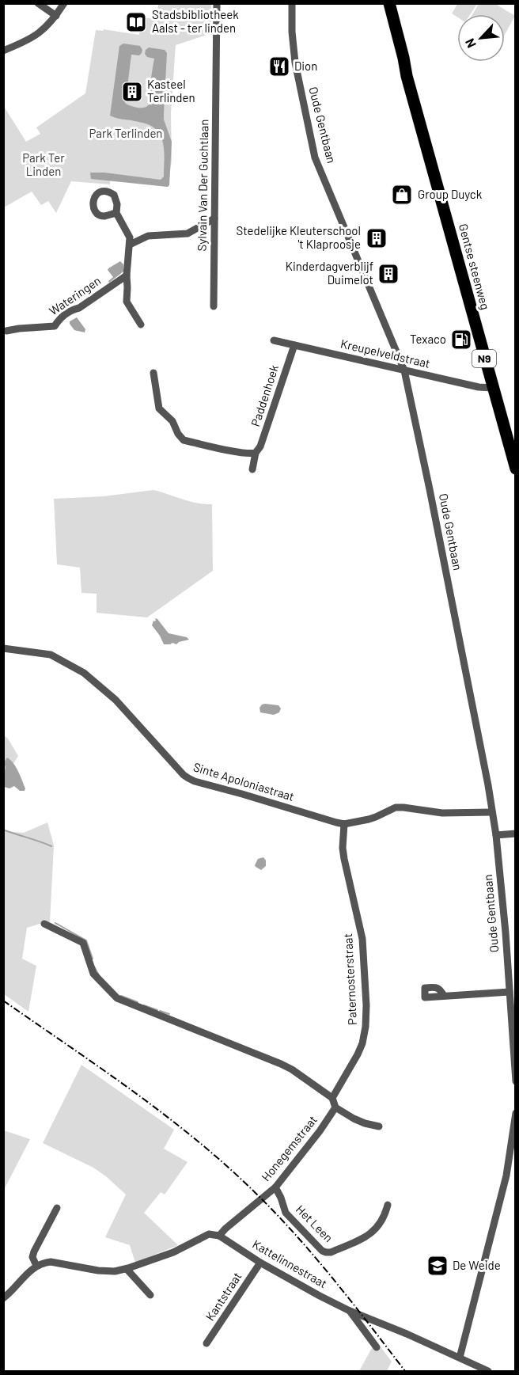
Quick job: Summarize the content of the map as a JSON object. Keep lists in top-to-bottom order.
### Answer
{
  "streets": {
    "main road": ["Gentse steenweg", "N9"],
    "street": [
      "Oude Gentbaan",
      "Sylvain Van Der Guchtlaan",
      "Wateringen",
      "Kreupelveldstraat",
      "Paddenhoek",
      "Sinte Apoloniastraat",
      "Paternosterstraat",
      "Honegemstraat",
      "Het Leen",
      "Kattelinnestraat",
      "Kantstraat"
    ]
  },
  "crossings": [
    ["Oude Gentbaan", "Kreupelveldstraat"],
    ["Oude Gentbaan", "Sinte Apoloniastraat"],
    ["Gentse steenweg", "Kreupelveldstraat"],
    ["Kreupelveldstraat", "Paddenhoek"],
    ["Sinte Apoloniastraat", "Paternosterstraat"],
    ["Honegemstraat", "Het Leen"],
    ["Honegemstraat", "Kattelinnestraat"],
    ["Kattelinnestraat", "Kantstraat"]
  ],
  "parks": ["Park Terlinden", "Park Ter Linden"],
  "places": {
    "library": ["Stadsbibliotheek Aalst - ter linden"],
    "restaurant": ["Dion"],
    "building": ["Kasteel Terlinden", "Stedelijke Kleuterschool 't Klaproosje", "Kinderdagverblijf Duimelot"],
    "shop": ["Group Duyck"],
    "fuel station": ["Texaco"],
    "school or university": ["De Weide"]
  },
  "north": "bottom left"
}
